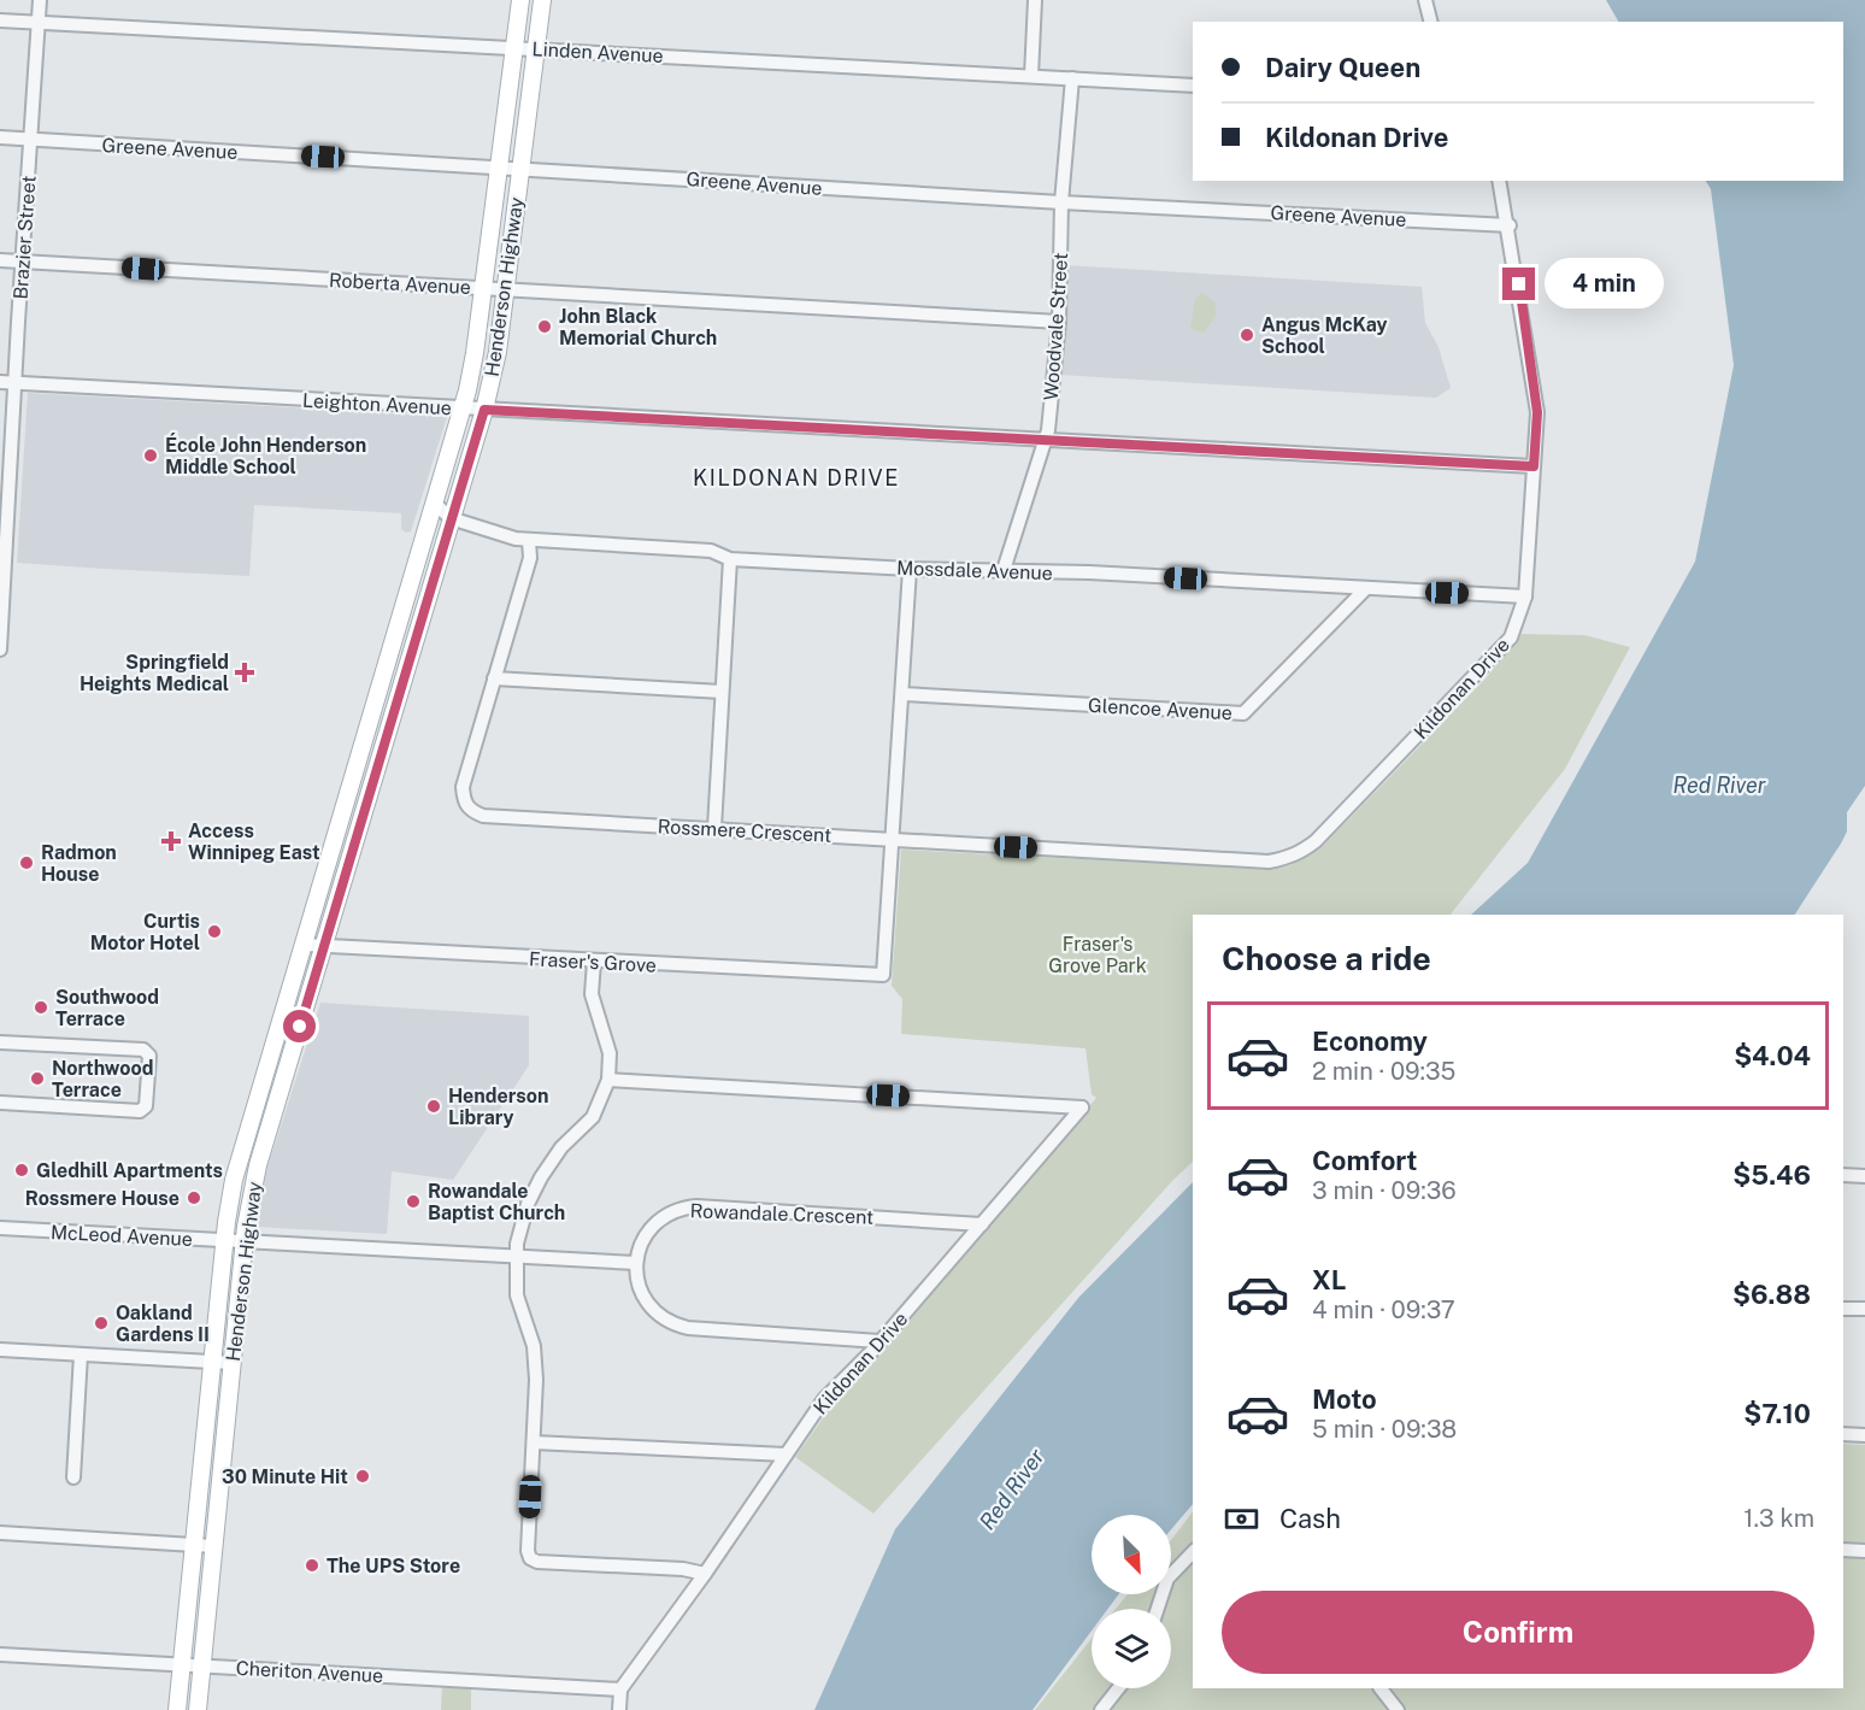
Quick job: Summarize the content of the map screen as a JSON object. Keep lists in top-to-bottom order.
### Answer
{
  "streets": {
    "main road": ["Henderson Highway"],
    "street": [
      "Linden Avenue",
      "Greene Avenue",
      "Brazier Street",
      "Roberta Avenue",
      "Woodvale Street",
      "Leighton Avenue",
      "Mossdale Avenue",
      "Kildonan Drive",
      "Glencoe Avenue",
      "Rossmere Crescent",
      "Fraser's Grove",
      "Rowandale Crescent",
      "McLeod Avenue",
      "Cheriton Avenue"
    ]
  },
  "crossings": [
    ["Linden Avenue", "Brazier Street"],
    ["Linden Avenue", "Henderson Highway"],
    ["Linden Avenue", "Woodvale Street"],
    ["Greene Avenue", "Brazier Street"],
    ["Greene Avenue", "Henderson Highway"],
    ["Greene Avenue", "Woodvale Street"],
    ["Greene Avenue", "Kildonan Drive"],
    ["Brazier Street", "Roberta Avenue"],
    ["Brazier Street", "Leighton Avenue"],
    ["Roberta Avenue", "Henderson Highway"],
    ["Roberta Avenue", "Woodvale Street"],
    ["Henderson Highway", "Leighton Avenue"],
    ["Henderson Highway", "Mossdale Avenue"],
    ["Henderson Highway", "Fraser's Grove"],
    ["Henderson Highway", "McLeod Avenue"],
    ["Henderson Highway", "Cheriton Avenue"],
    ["Woodvale Street", "Leighton Avenue"],
    ["Woodvale Street", "Mossdale Avenue"],
    ["Leighton Avenue", "Kildonan Drive"],
    ["Mossdale Avenue", "Kildonan Drive"],
    ["Mossdale Avenue", "Glencoe Avenue"],
    ["Mossdale Avenue", "Rossmere Crescent"],
    ["Kildonan Drive", "Rossmere Crescent"],
    ["Kildonan Drive", "Rowandale Crescent"],
    ["Kildonan Drive", "Cheriton Avenue"],
    ["Rossmere Crescent", "Fraser's Grove"],
    ["Rowandale Crescent", "McLeod Avenue"]
  ],
  "districts": ["KILDONAN DRIVE"],
  "water": ["Red River"],
  "parks": ["Fraser's Grove Park"],
  "places": {
    "other": [
      "John Black Memorial Church",
      "Angus McKay School",
      "École John Henderson Middle School",
      "Radmon House",
      "Curtis Motor Hotel",
      "Southwood Terrace",
      "Northwood Terrace",
      "Henderson Library",
      "Gledhill Apartments",
      "Rossmere House",
      "Rowandale Baptist Church",
      "Oakland Gardens II",
      "30 Minute Hit",
      "The UPS Store"
    ],
    "health": ["Springfield Heights Medical", "Access Winnipeg East"]
  },
  "north": "bottom right",
  "page": {
    "banner": ["Dairy Queen", "Kildonan Drive"],
    "bubble": "4 min",
    "heading": "Choose a ride",
    "list": [
      {
        "name": "Economy",
        "note": "2 min · 09:35",
        "value": "$4.04"
      },
      {
        "name": "Comfort",
        "note": "3 min · 09:36",
        "value": "$5.46"
      },
      {
        "name": "XL",
        "note": "4 min · 09:37",
        "value": "$6.88"
      },
      {
        "name": "Moto",
        "note": "5 min · 09:38",
        "value": "$7.10"
      }
    ],
    "pay": ["Cash", "1.3 km"],
    "buttons": "Confirm"
  }
}
